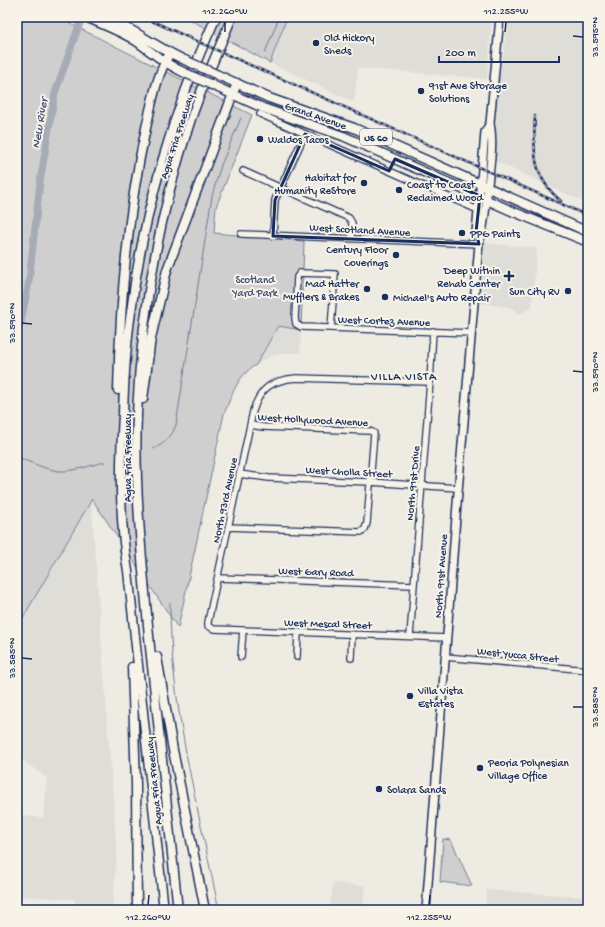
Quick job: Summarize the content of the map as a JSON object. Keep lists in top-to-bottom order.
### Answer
{
  "streets": {
    "highway": ["Grand Avenue", "Agua Fria Freeway", "US 60"],
    "main road": ["North 91st Avenue"],
    "street": [
      "West Scotland Avenue",
      "West Cortez Avenue",
      "West Hollywood Avenue",
      "West Cholla Street",
      "North 91st Drive",
      "North 93rd Avenue",
      "West Gary Road",
      "West Mescal Street",
      "West Yucca Street"
    ]
  },
  "crossings": [
    ["Grand Avenue", "North 91st Avenue"],
    ["West Scotland Avenue", "North 91st Avenue"],
    ["West Cortez Avenue", "North 91st Drive"],
    ["West Cortez Avenue", "North 91st Avenue"],
    ["West Hollywood Avenue", "West Cholla Street"],
    ["West Hollywood Avenue", "North 93rd Avenue"],
    ["West Cholla Street", "North 91st Drive"],
    ["West Cholla Street", "North 93rd Avenue"],
    ["West Cholla Street", "North 91st Avenue"],
    ["North 91st Drive", "North 93rd Avenue"],
    ["North 91st Drive", "West Gary Road"],
    ["North 91st Drive", "West Mescal Street"],
    ["North 93rd Avenue", "West Gary Road"],
    ["North 93rd Avenue", "West Mescal Street"],
    ["North 91st Avenue", "West Mescal Street"],
    ["North 91st Avenue", "West Yucca Street"]
  ],
  "districts": ["VILLA VISTA"],
  "water": ["New River"],
  "parks": ["Scotland Yard Park"],
  "places": {
    "other": [
      "Old Hickory Sheds",
      "91st Ave Storage Solutions",
      "Waldos Tacos",
      "Habitat for Humanity ReStore",
      "Coast to Coast Reclaimed Wood",
      "PPG Paints",
      "Century Floor Coverings",
      "Mad Hatter Mufflers & Brakes",
      "Sun City RV",
      "Michael's Auto Repair",
      "Villa Vista Estates",
      "Peoria Polynesian Village Office",
      "Solara Sands"
    ],
    "health": ["Deep Within Rehab Center"]
  },
  "scale_bar": "200 m",
  "coordinates": [
    "112.260°W",
    "112.255°W",
    "33.595°N",
    "33.590°N",
    "33.585°N"
  ]
}
